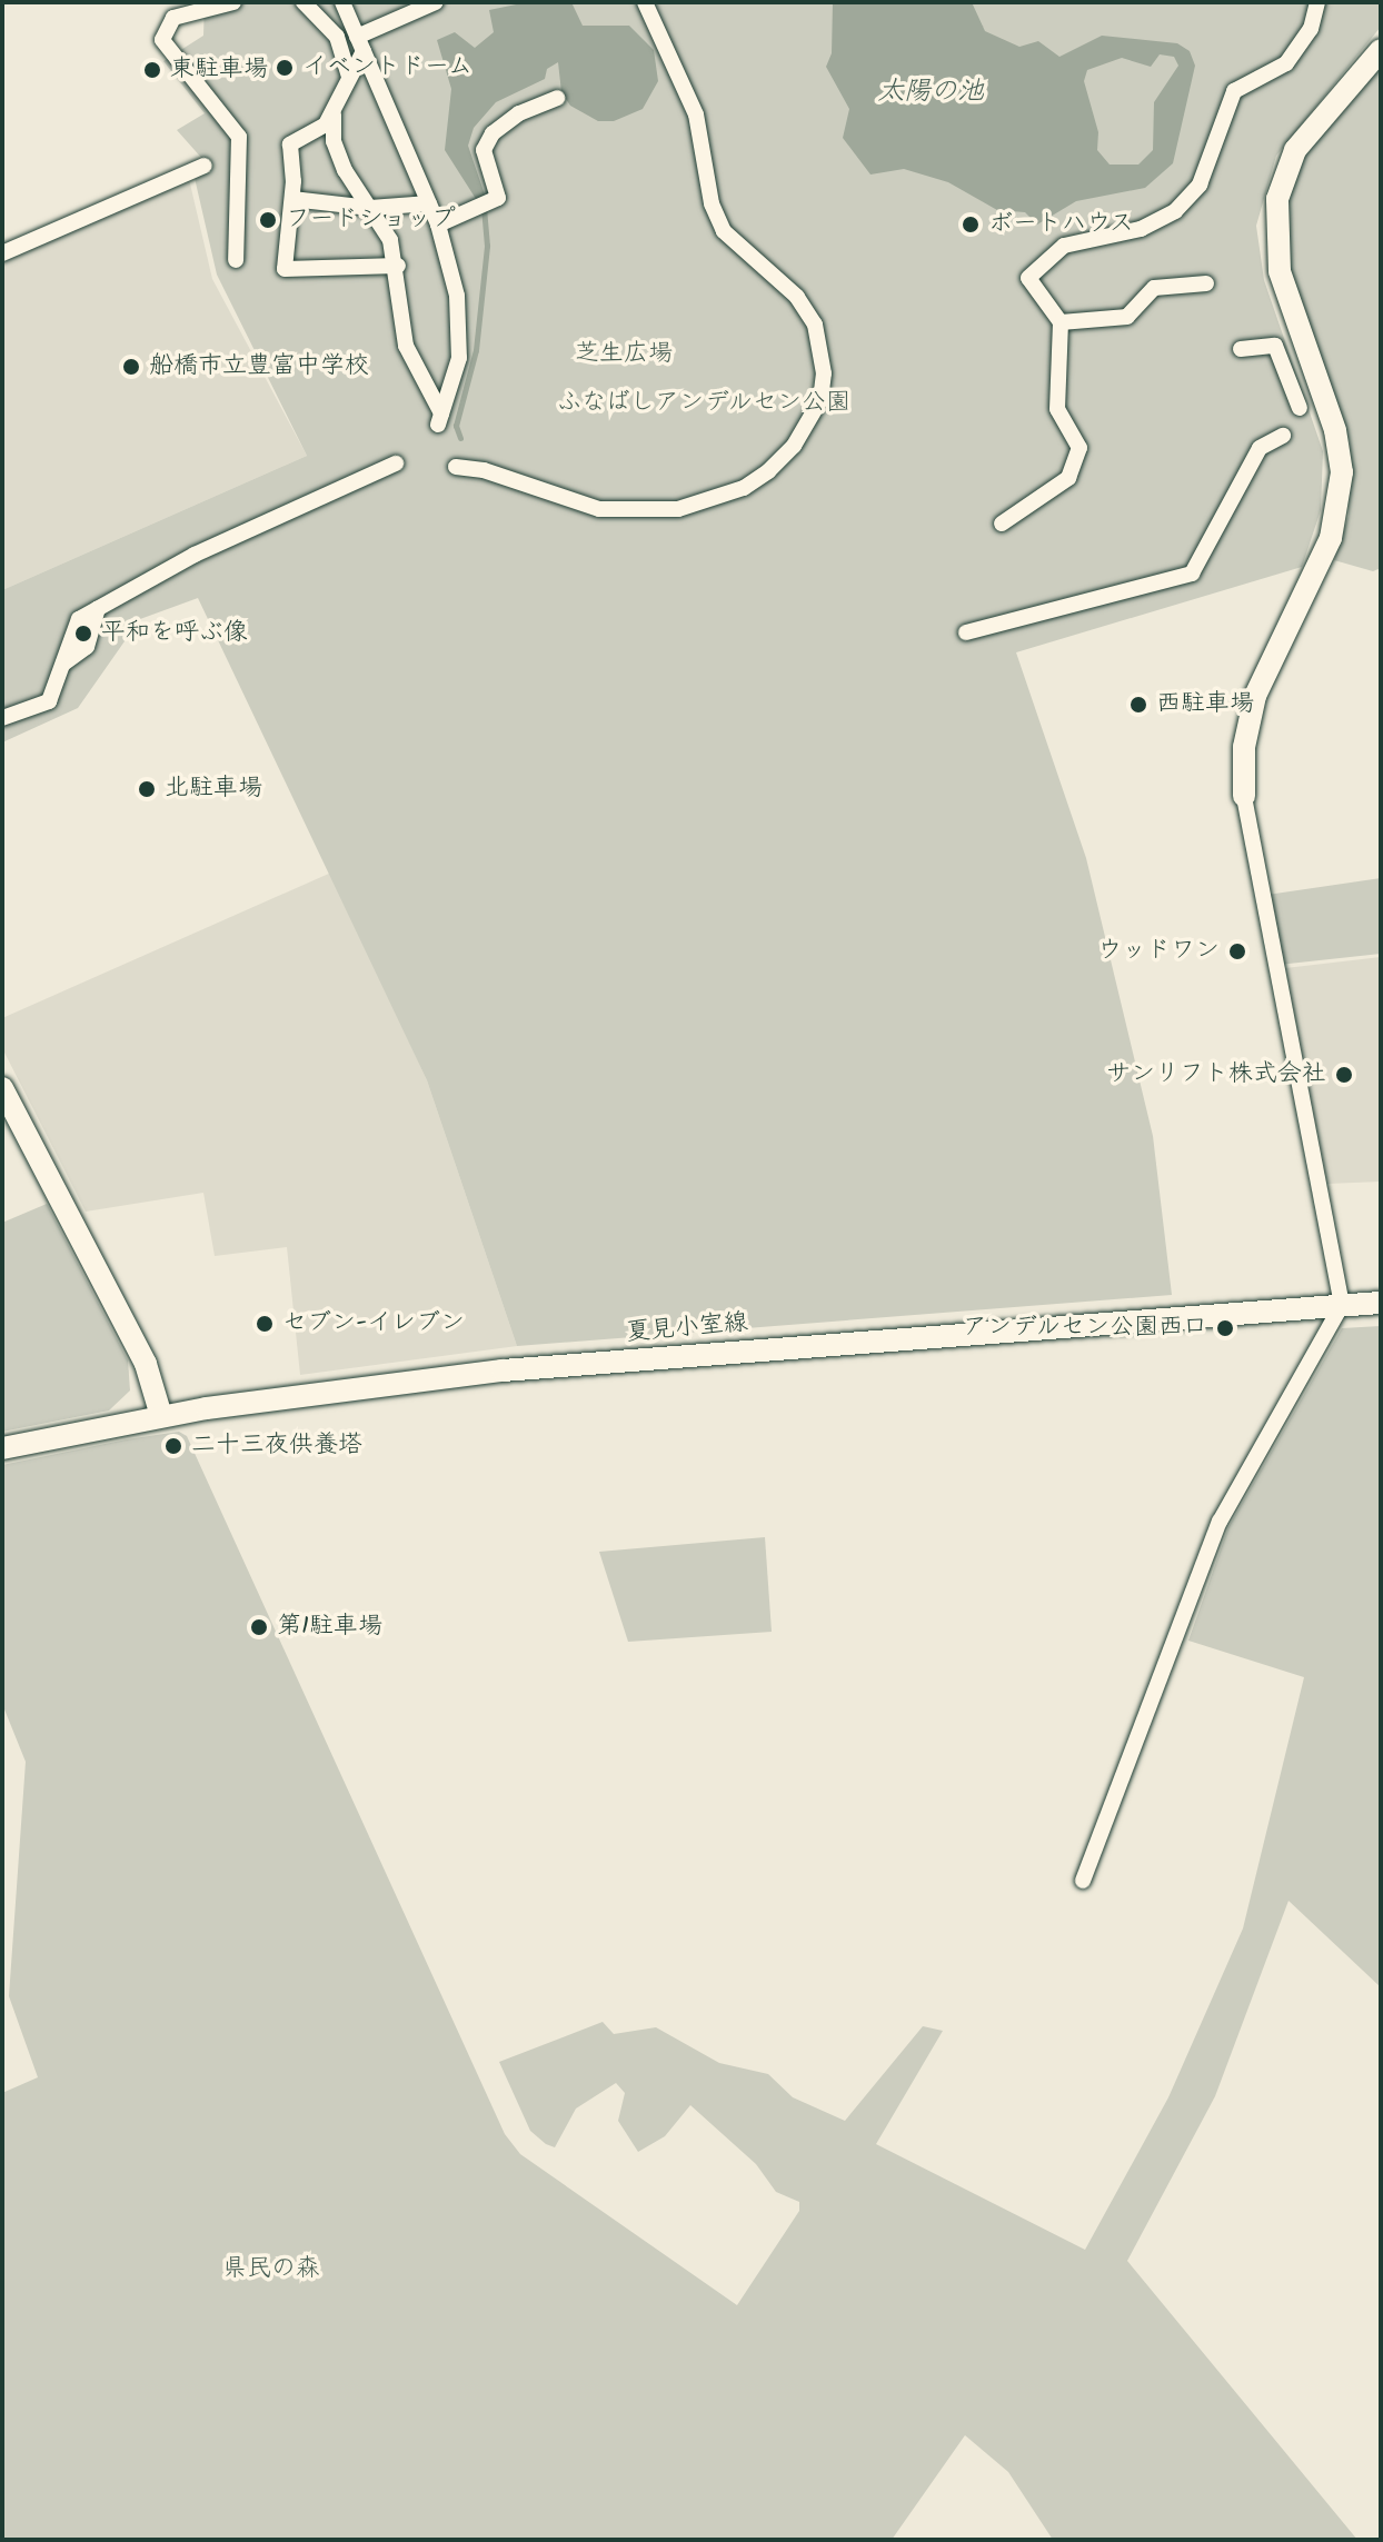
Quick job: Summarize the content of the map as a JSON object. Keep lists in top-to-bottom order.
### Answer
{
  "streets": {
    "main road": ["夏見小室線"]
  },
  "water": ["太陽の池"],
  "parks": ["芝生広場", "ふなばしアンデルセン公園", "県民の森"],
  "places": [
    "イベントドーム",
    "東駐車場",
    "フードショップ",
    "ボートハウス",
    "船橋市立豊富中学校",
    "平和を呼ぶ像",
    "西駐車場",
    "北駐車場",
    "ウッドワン",
    "サンリフト株式会社",
    "セブン-イレブン",
    "アンデルセン公園西口",
    "二十三夜供養塔",
    "第1駐車場"
  ]
}
